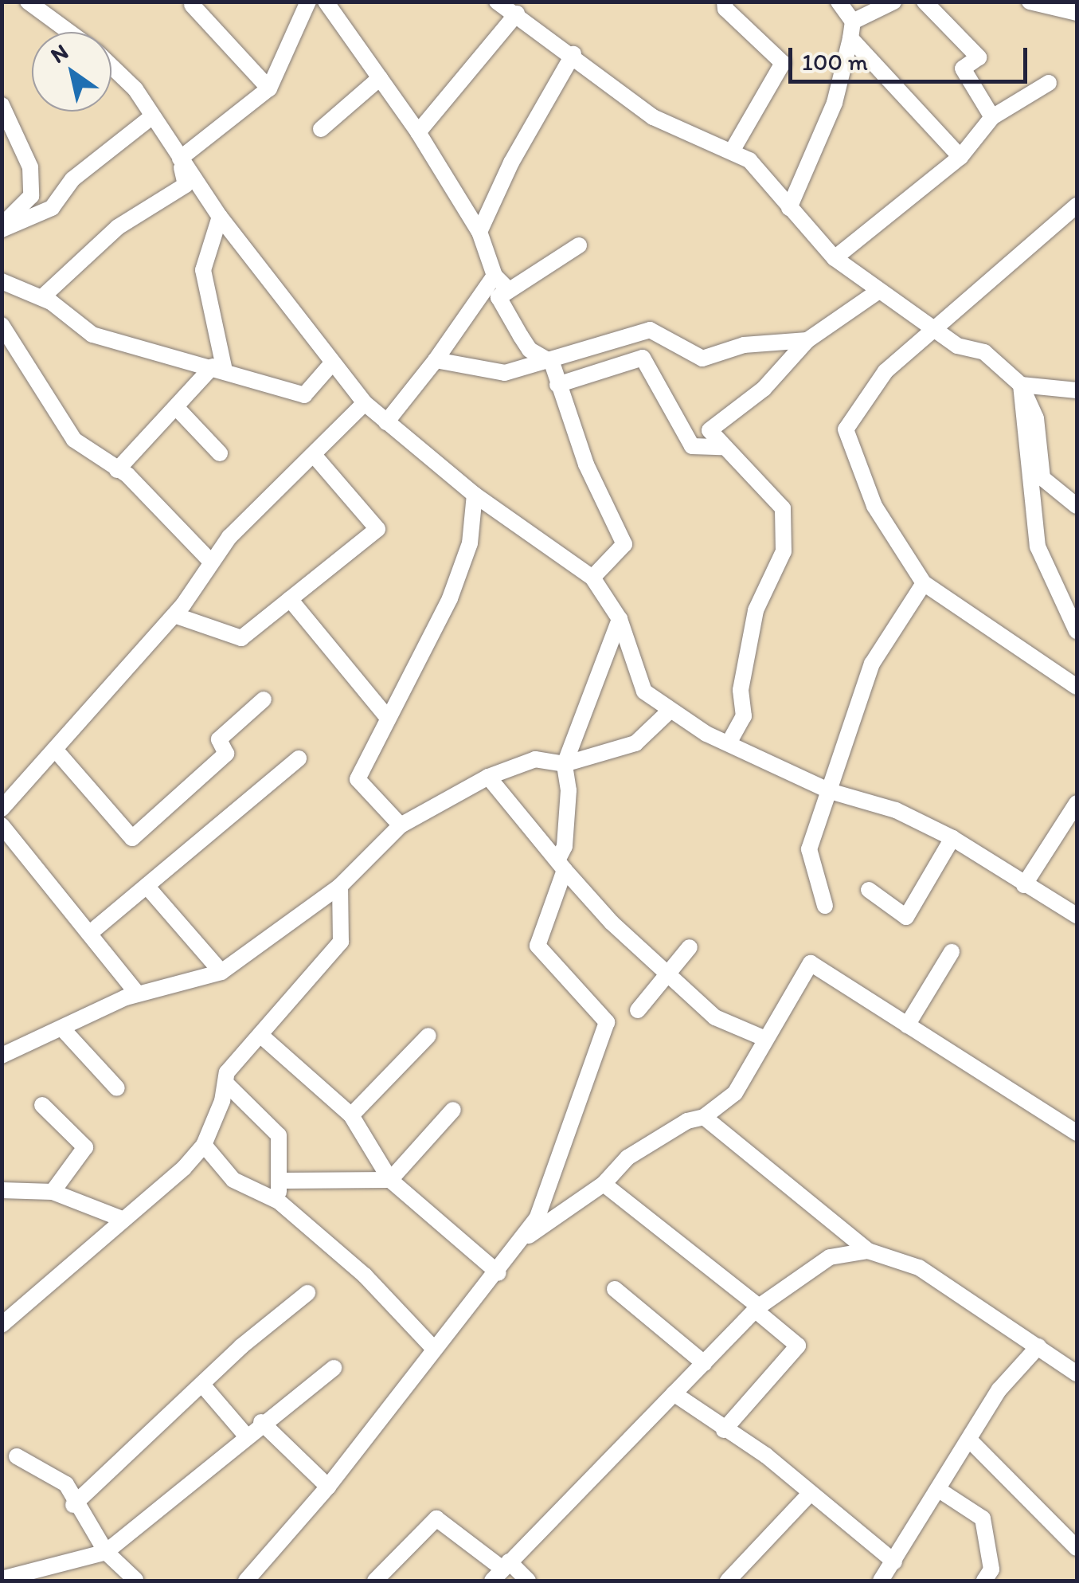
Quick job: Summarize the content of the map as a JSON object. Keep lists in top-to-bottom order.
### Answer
{
  "scale_bar": "100 m",
  "north": "top left"
}
